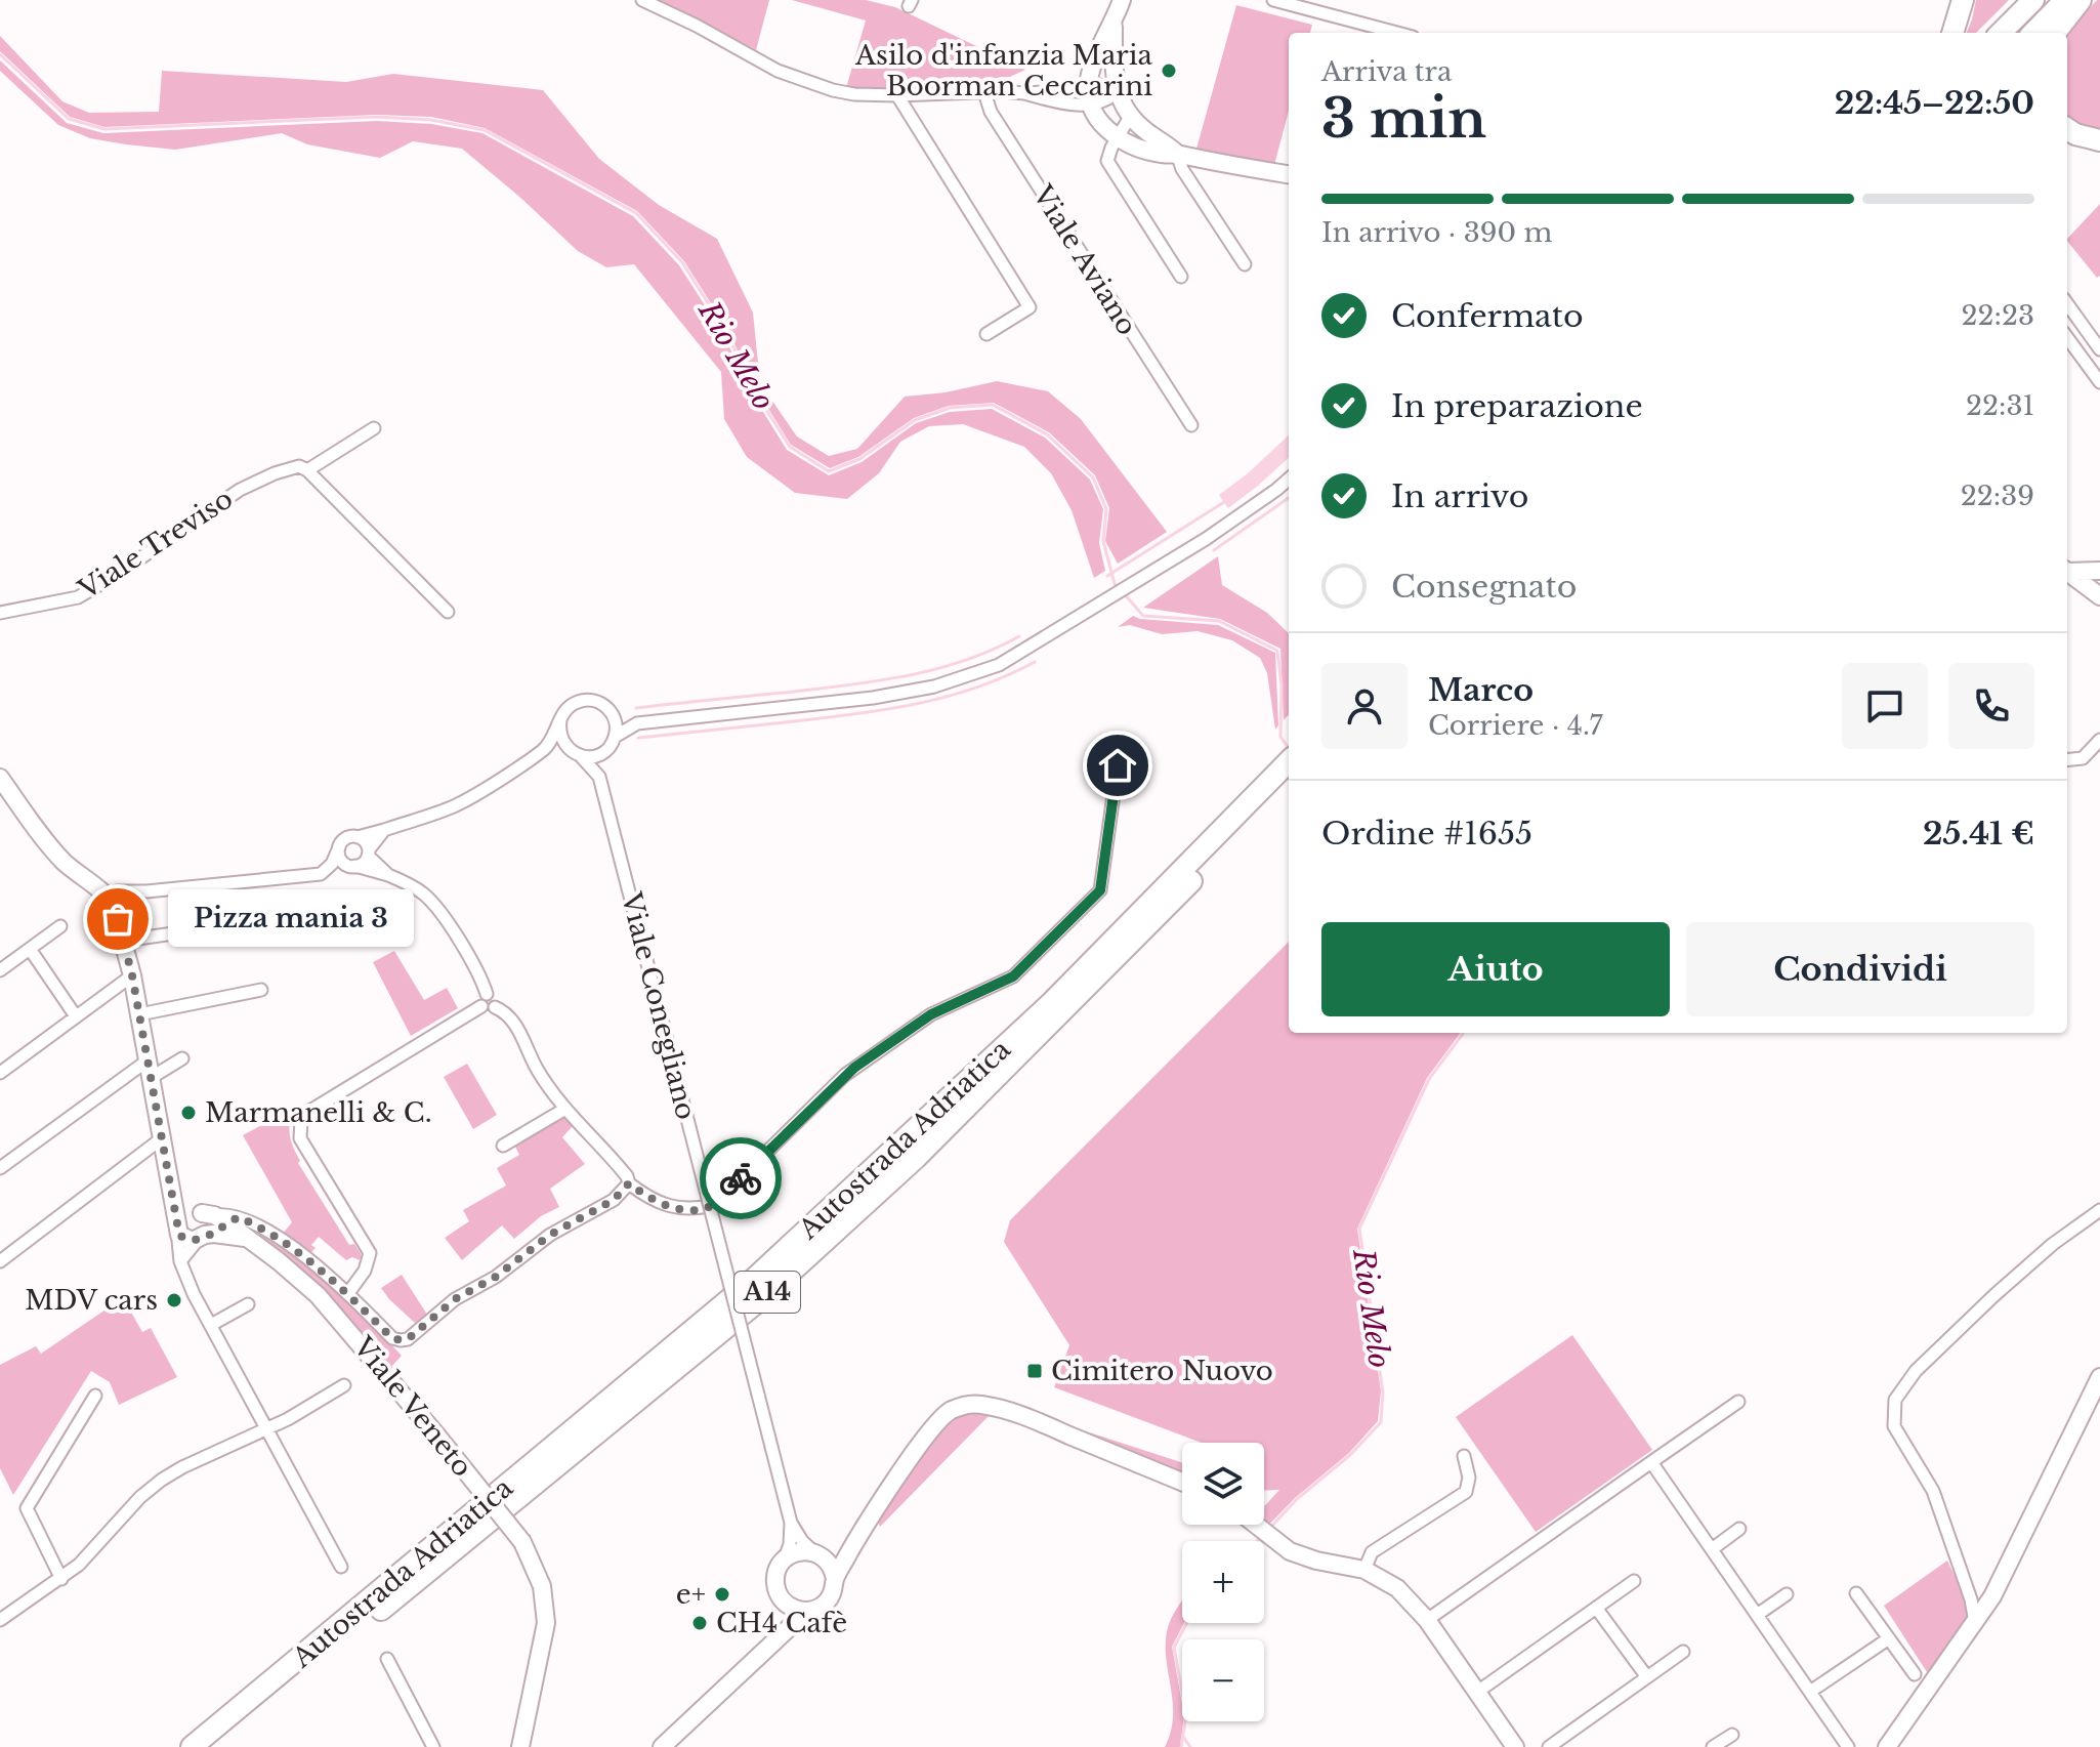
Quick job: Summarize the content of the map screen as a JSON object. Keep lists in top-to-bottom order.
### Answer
{
  "streets": {
    "highway": ["Autostrada Adriatica", "A14"],
    "street": [
      "Viale Aviano",
      "Viale Treviso",
      "Viale Conegliano",
      "Viale Veneto"
    ]
  },
  "water": ["Rio Melo"],
  "places": {
    "other": [
      "Asilo d'infanzia Maria Boorman Ceccarini",
      "Pizza mania 3",
      "Marmanelli & C.",
      "MDV cars",
      "e+",
      "CH4 Cafè"
    ],
    "transit": ["Cimitero Nuovo"]
  },
  "page": {
    "heading": ["3 min", "Arriva tra", "22:45–22:50"],
    "panel": [
      "Marco",
      "Corriere · 4.7",
      "Ordine #1655",
      "25.41 €"
    ],
    "bar": "In arrivo · 390 m",
    "list": [
      ["Confermato", "22:23"],
      ["In preparazione", "22:31"],
      ["In arrivo", "22:39"],
      "Consegnato"
    ],
    "bubble": "Pizza mania 3",
    "buttons": ["Aiuto", "Condividi"],
    "map_buttons": ["+", "−"]
  }
}
